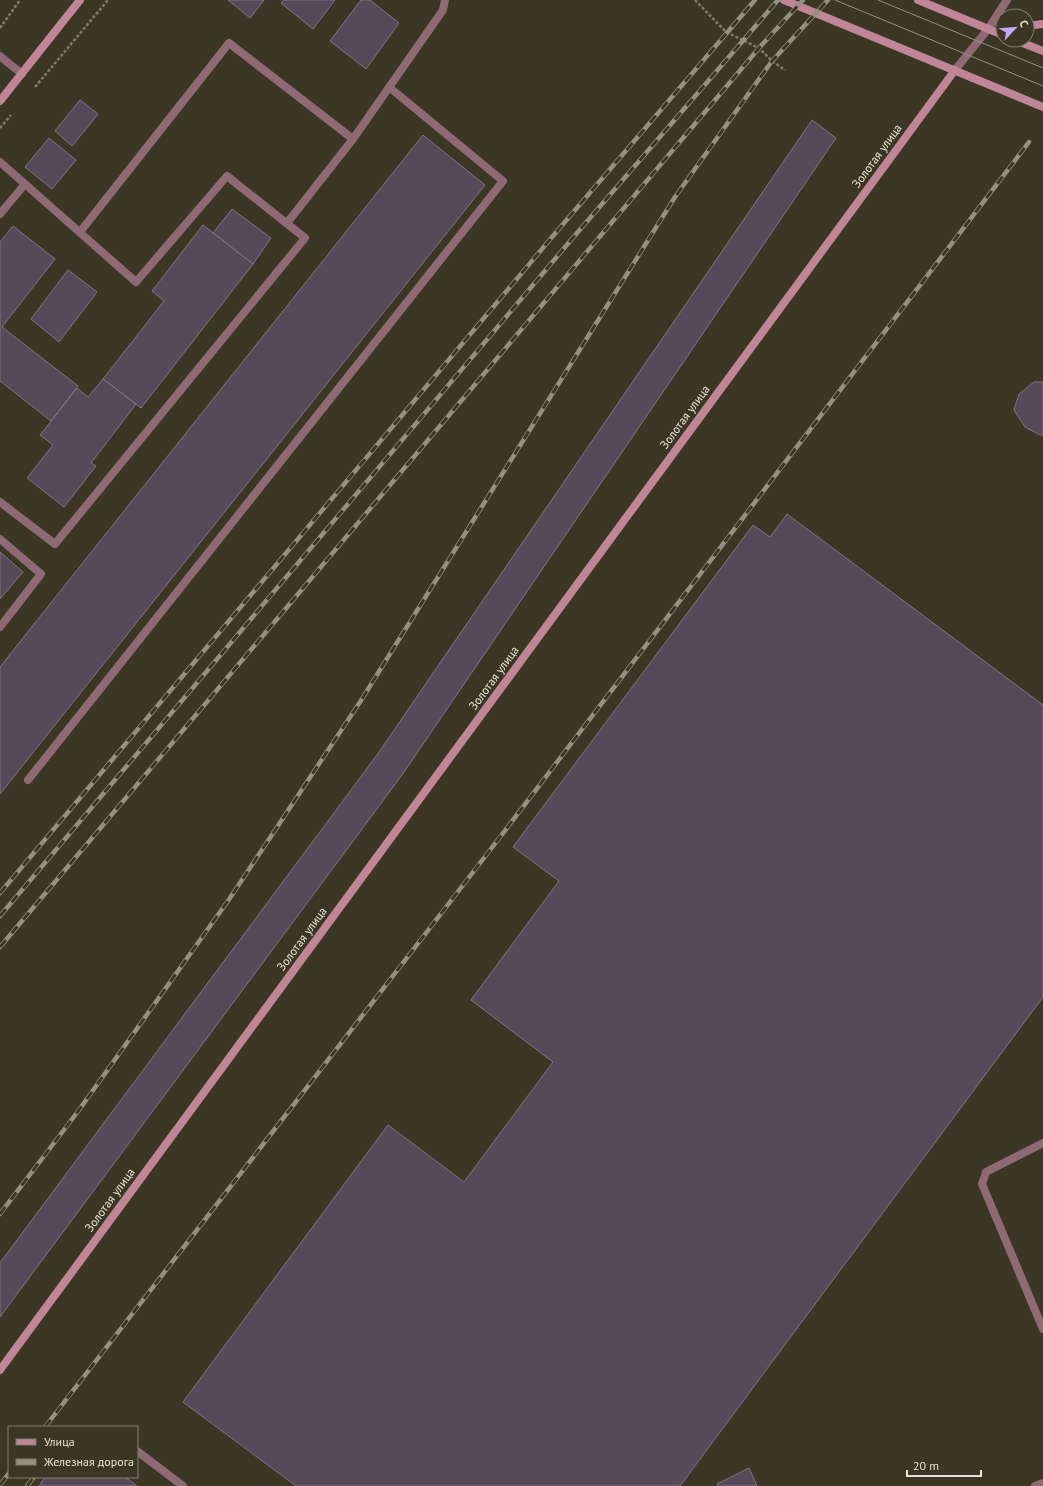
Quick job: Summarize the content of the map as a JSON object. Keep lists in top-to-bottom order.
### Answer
{
  "streets": {
    "street": ["Золотая улица"]
  },
  "legend": ["Улица", "Железная дорога"],
  "scale_bar": "20 m",
  "north": "top right"
}
